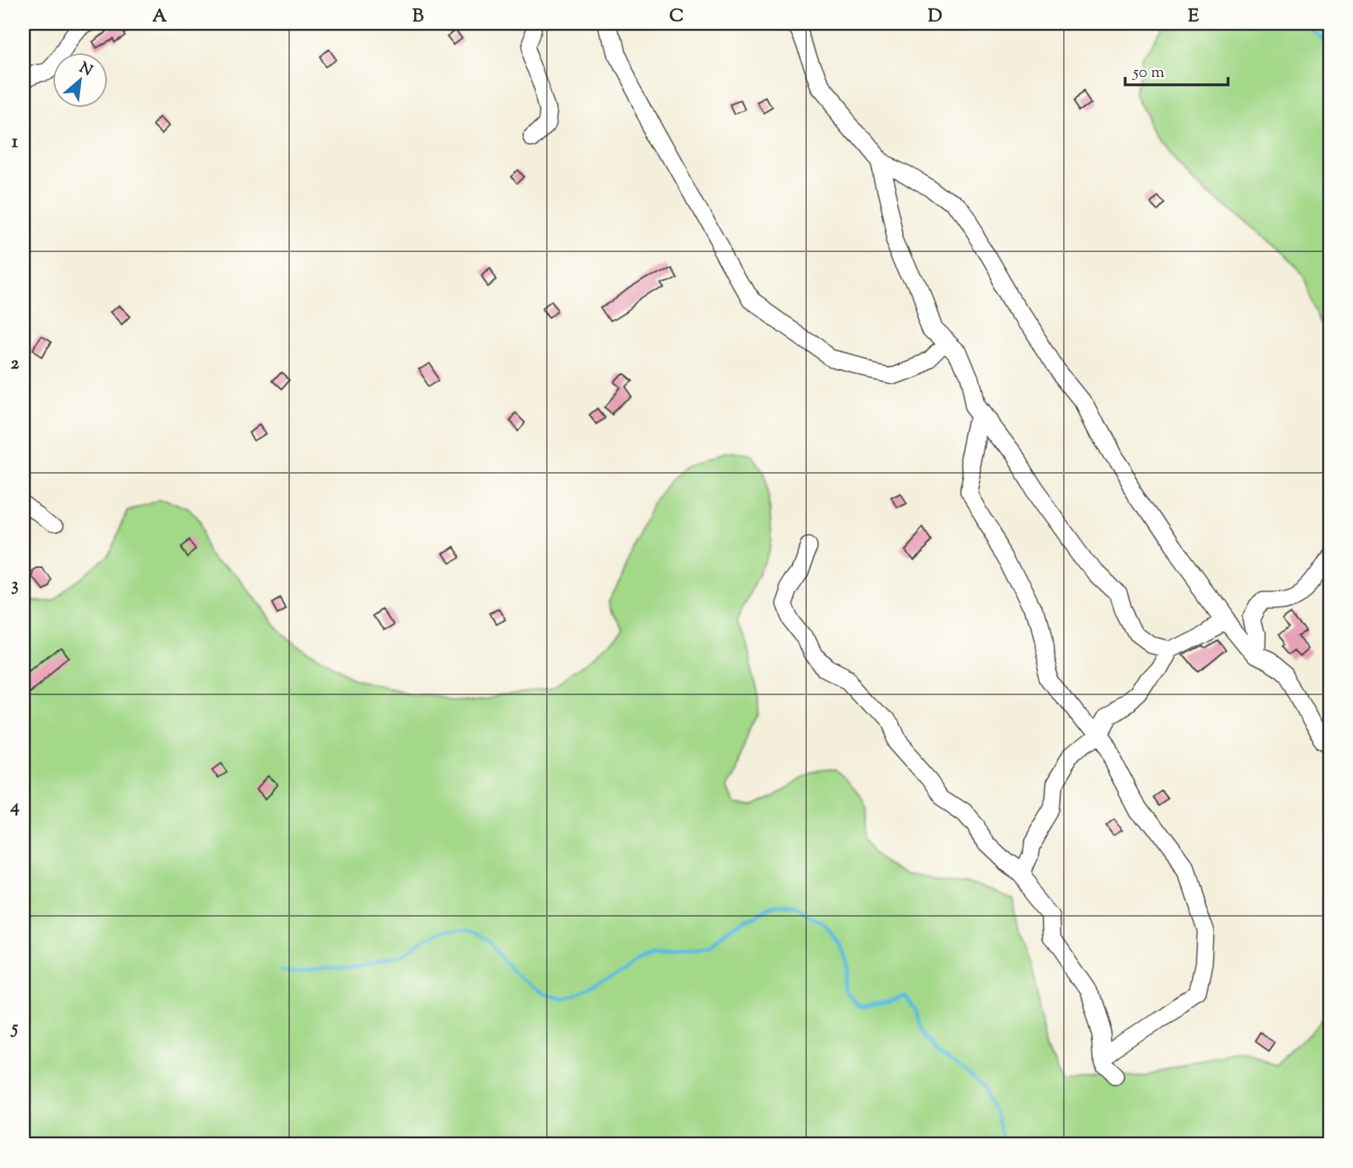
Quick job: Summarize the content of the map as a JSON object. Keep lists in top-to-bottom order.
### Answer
{
  "scale_bar": "50 m",
  "north": "top right",
  "grid": {
    "columns": [
      "A",
      "B",
      "C",
      "D",
      "E"
    ],
    "rows": [
      "1",
      "2",
      "3",
      "4",
      "5"
    ]
  }
}
